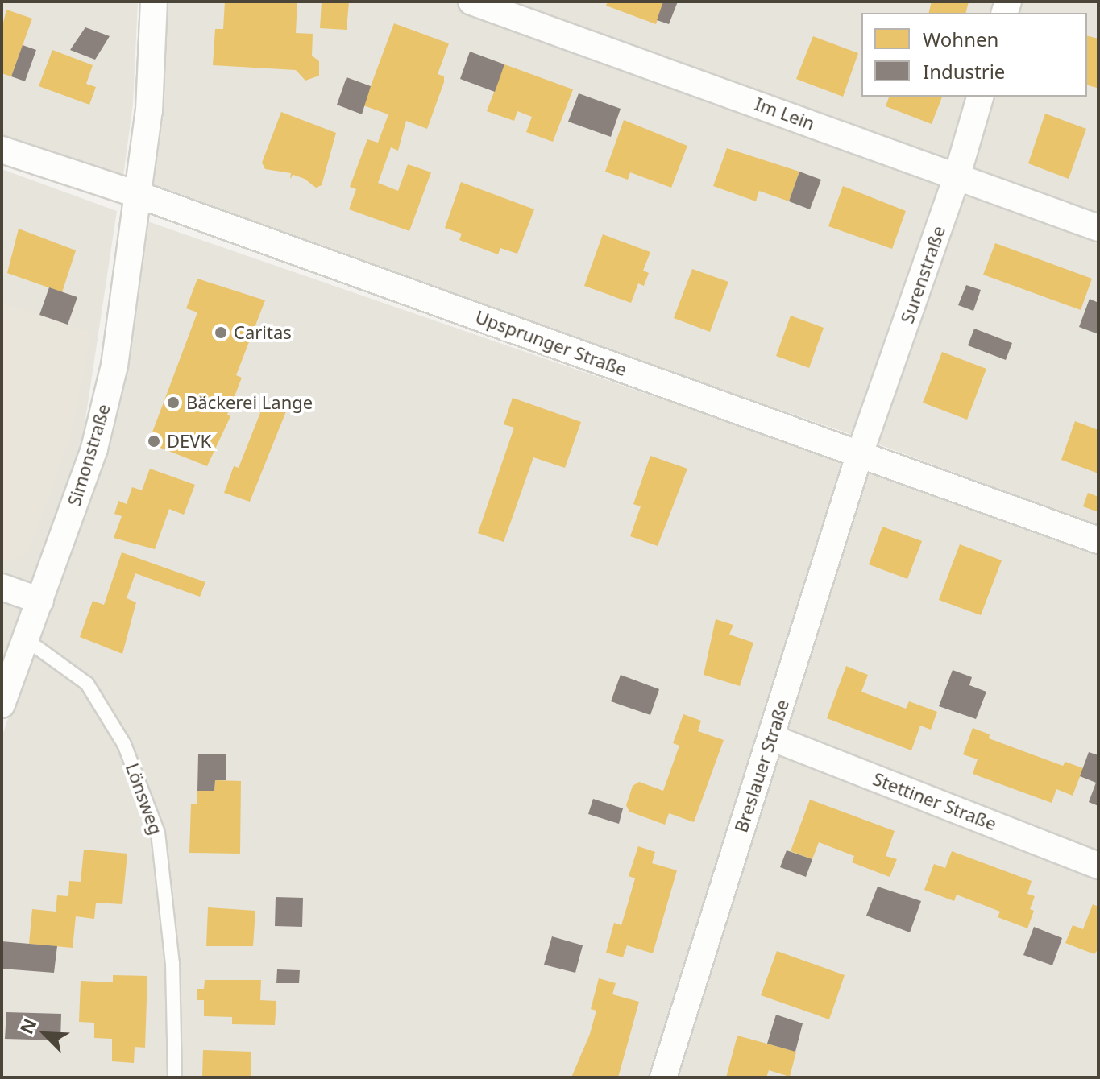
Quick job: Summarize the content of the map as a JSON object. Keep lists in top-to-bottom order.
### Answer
{
  "streets": {
    "street": [
      "Im Lein",
      "Surenstraße",
      "Upsprunger Straße",
      "Simonstraße",
      "Breslauer Straße",
      "Stettiner Straße"
    ],
    "lane": ["Lönsweg"]
  },
  "crossings": [
    ["Im Lein", "Surenstraße"],
    ["Surenstraße", "Upsprunger Straße"],
    ["Surenstraße", "Breslauer Straße"],
    ["Upsprunger Straße", "Simonstraße"],
    ["Upsprunger Straße", "Breslauer Straße"],
    ["Simonstraße", "Lönsweg"],
    ["Breslauer Straße", "Stettiner Straße"]
  ],
  "places": ["Caritas", "Bäckerei Lange", "DEVK"],
  "legend": ["Wohnen", "Industrie"],
  "north": "top left"
}
